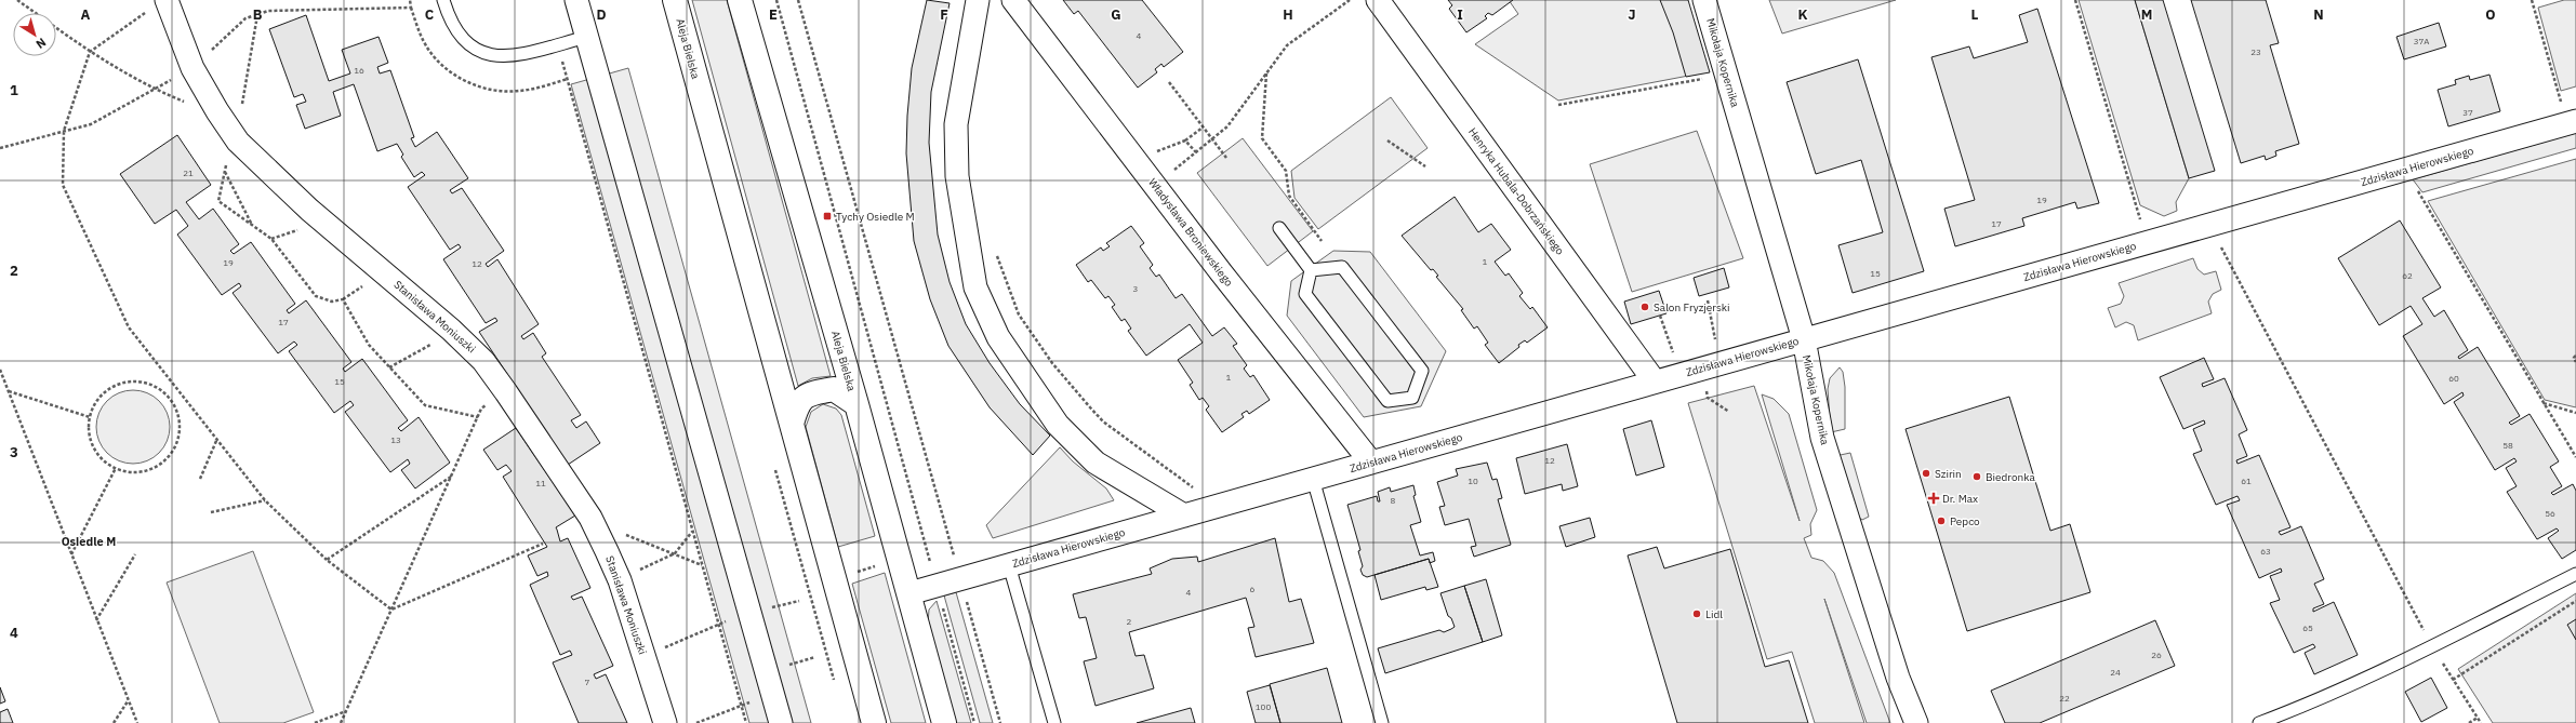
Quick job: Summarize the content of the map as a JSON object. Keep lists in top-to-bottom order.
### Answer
{
  "streets": {
    "main road": ["Aleja Bielska"],
    "street": [
      "Mikołaja Kopernika",
      "Zdzisława Hierowskiego",
      "Henryka Hubala-Dobrzańskiego",
      "Władysława Broniewskiego",
      "Stanisława Moniuszki"
    ]
  },
  "crossings": [
    ["Aleja Bielska", "Zdzisława Hierowskiego"],
    ["Mikołaja Kopernika", "Zdzisława Hierowskiego"],
    ["Zdzisława Hierowskiego", "Henryka Hubala-Dobrzańskiego"],
    ["Zdzisława Hierowskiego", "Władysława Broniewskiego"]
  ],
  "districts": ["Osiedle M"],
  "places": {
    "transit": ["Tychy Osiedle M"],
    "other": [
      "Salon Fryzjerski",
      "Szirin",
      "Biedronka",
      "Pepco",
      "Lidl"
    ],
    "health": ["Dr. Max"]
  },
  "house_numbers": [
    "4",
    "37A",
    "23",
    "16",
    "37",
    "21",
    "19",
    "17",
    "1",
    "19",
    "12",
    "15",
    "62",
    "3",
    "17",
    "1",
    "60",
    "15",
    "13",
    "58",
    "12",
    "10",
    "61",
    "11",
    "8",
    "56",
    "63",
    "6",
    "4",
    "2",
    "65",
    "26",
    "24",
    "7",
    "22",
    "100"
  ],
  "north": "bottom right",
  "grid": {
    "columns": [
      "A",
      "B",
      "C",
      "D",
      "E",
      "F",
      "G",
      "H",
      "I",
      "J",
      "K",
      "L",
      "M",
      "N",
      "O"
    ],
    "rows": [
      "1",
      "2",
      "3",
      "4"
    ]
  }
}
